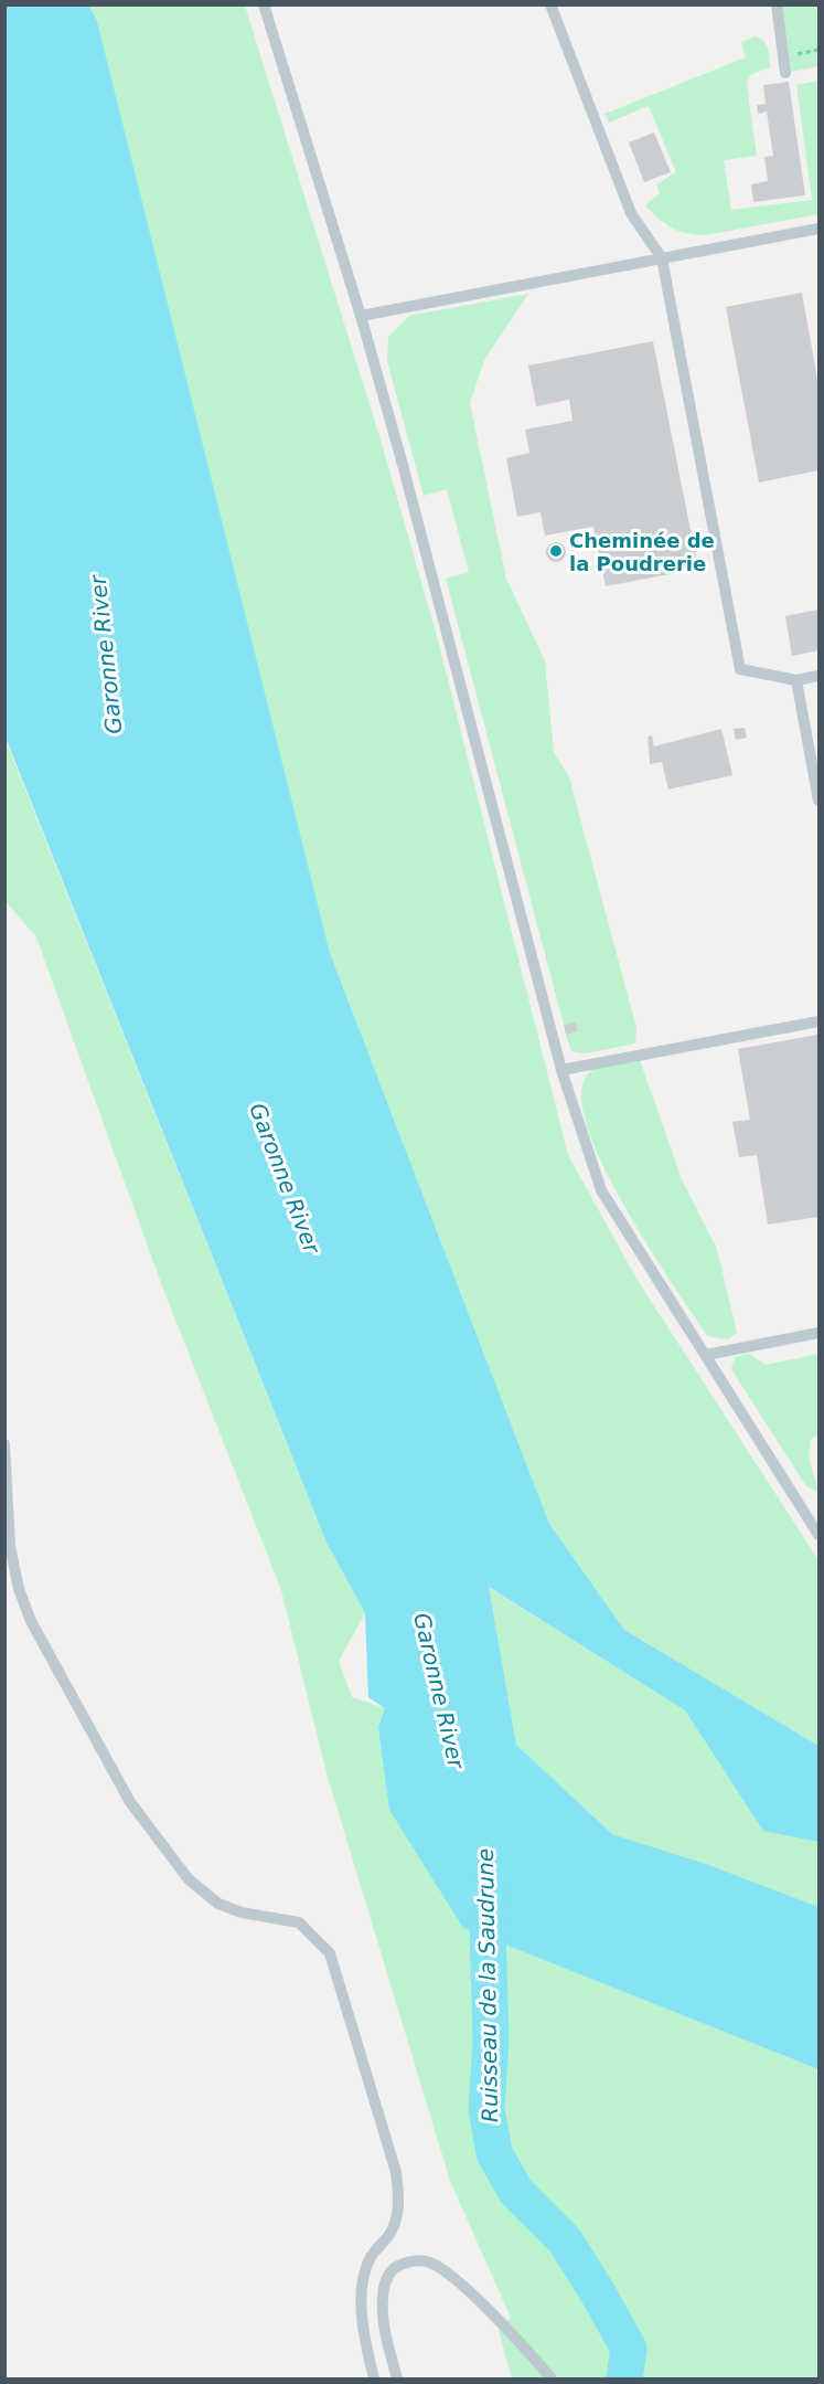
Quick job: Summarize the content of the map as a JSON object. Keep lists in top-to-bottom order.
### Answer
{
  "water": ["Garonne River", "Ruisseau de la Saudrune"],
  "places": ["Cheminée de la Poudrerie"]
}
